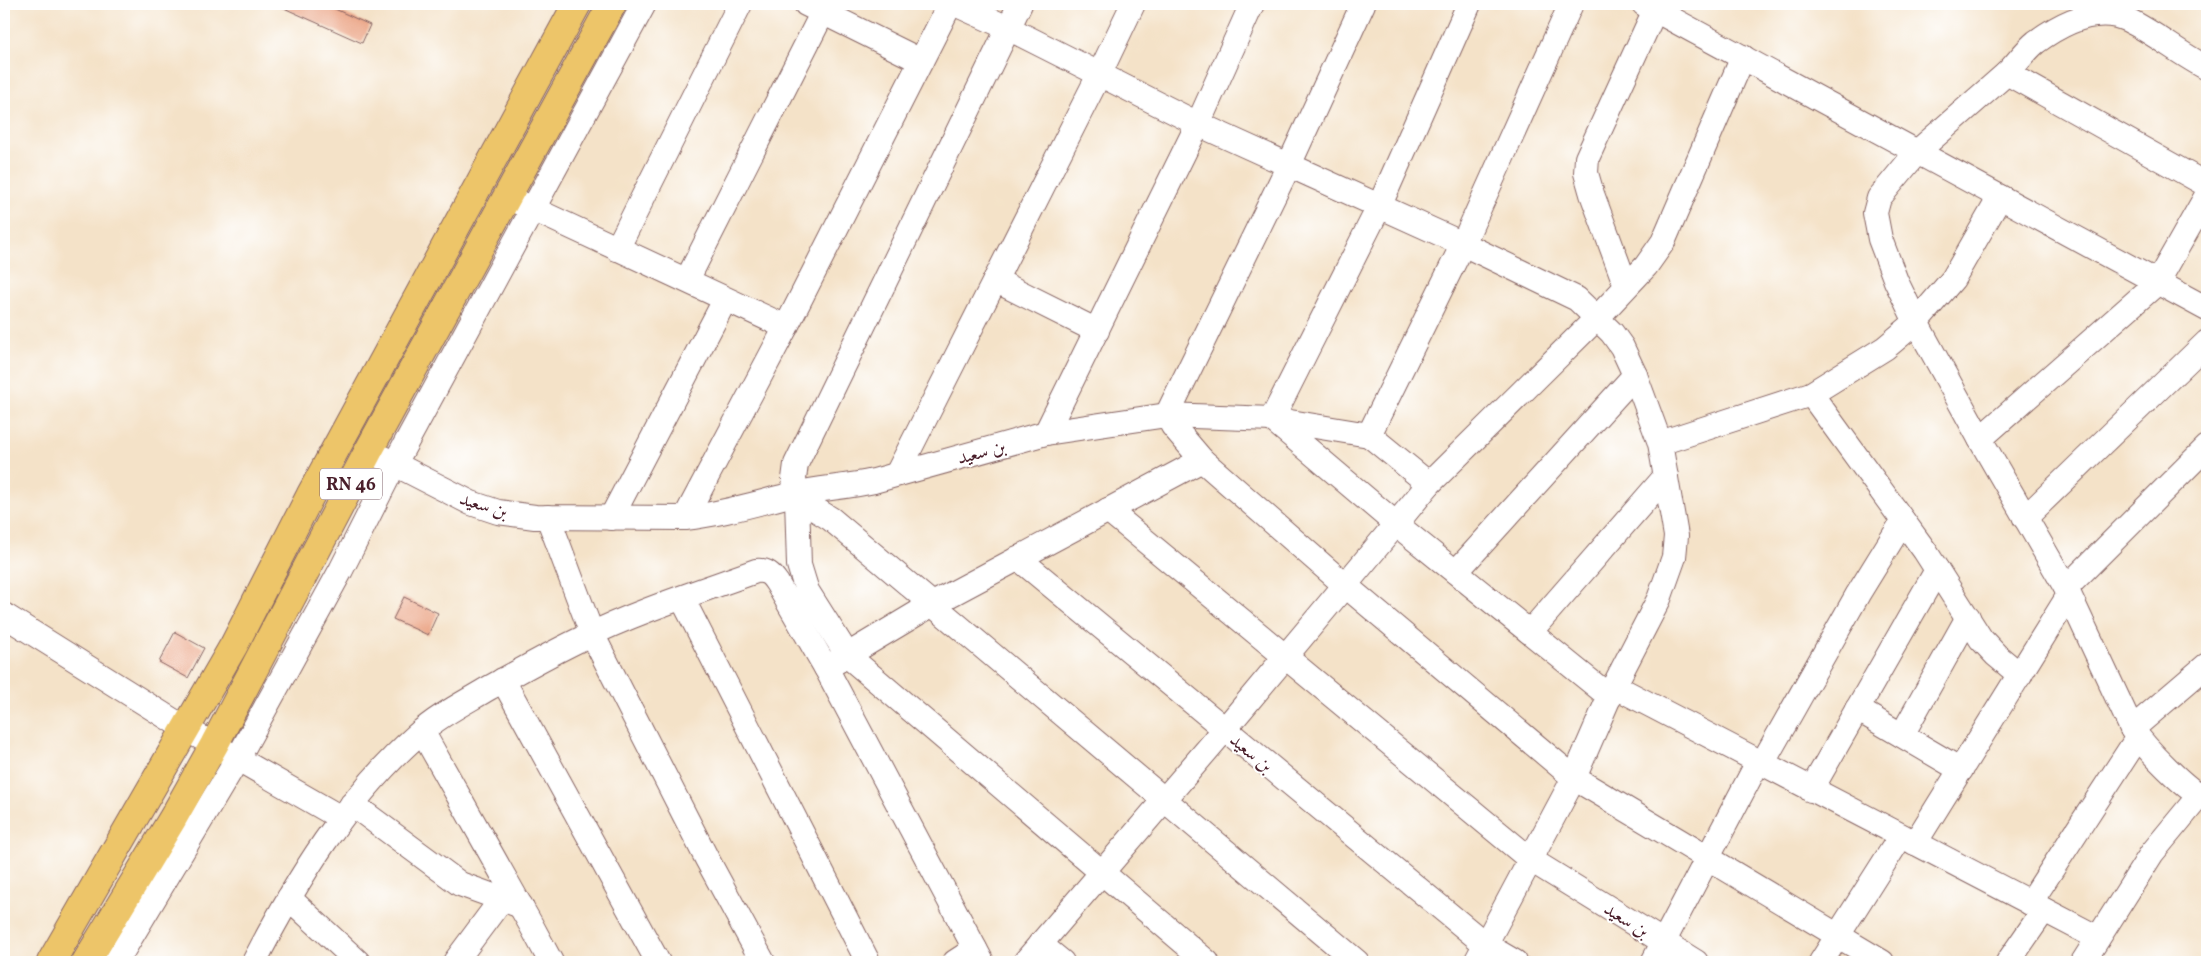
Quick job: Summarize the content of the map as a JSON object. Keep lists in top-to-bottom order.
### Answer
{
  "streets": {
    "main road": ["RN 46"],
    "street": ["بن سعيد"]
  },
  "crossings": [
    ["بن سعيد", "RN 46"]
  ]
}
